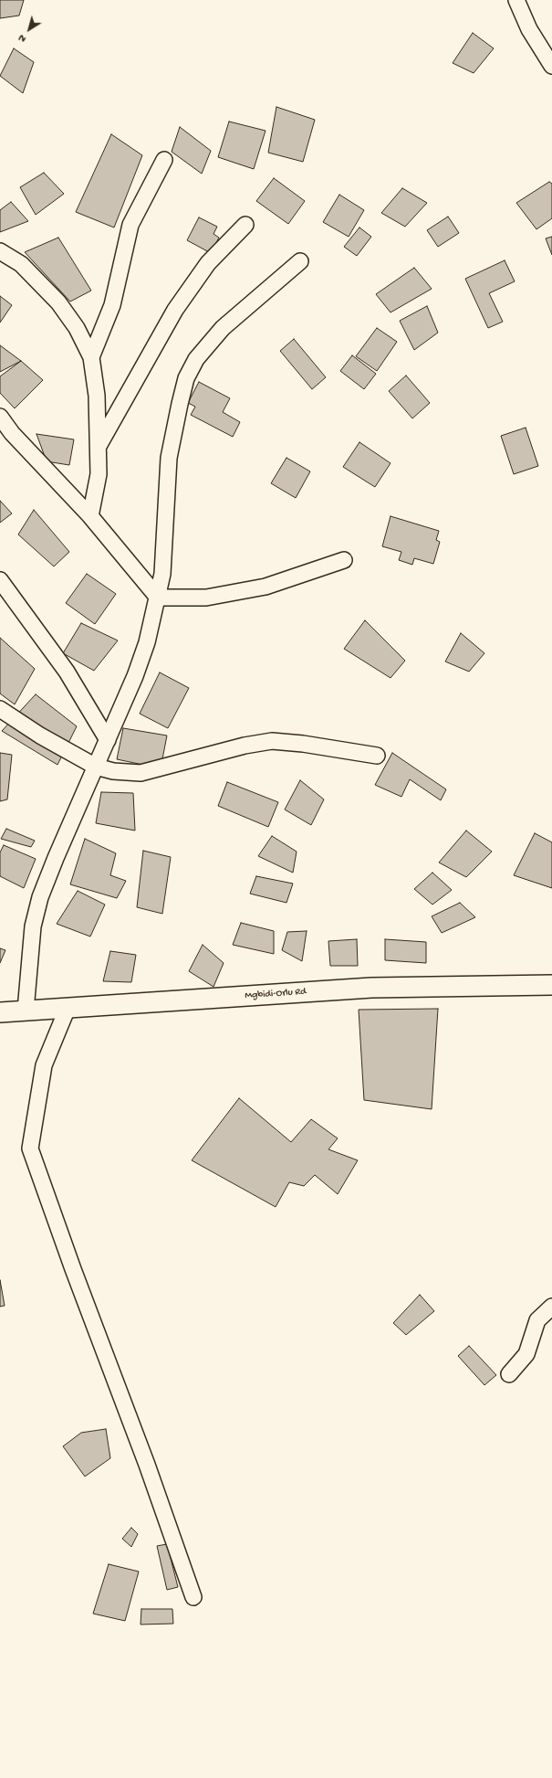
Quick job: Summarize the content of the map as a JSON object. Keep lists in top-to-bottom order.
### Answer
{
  "streets": {
    "main road": ["Mgbidi-Orlu Rd"]
  },
  "north": "bottom left"
}
